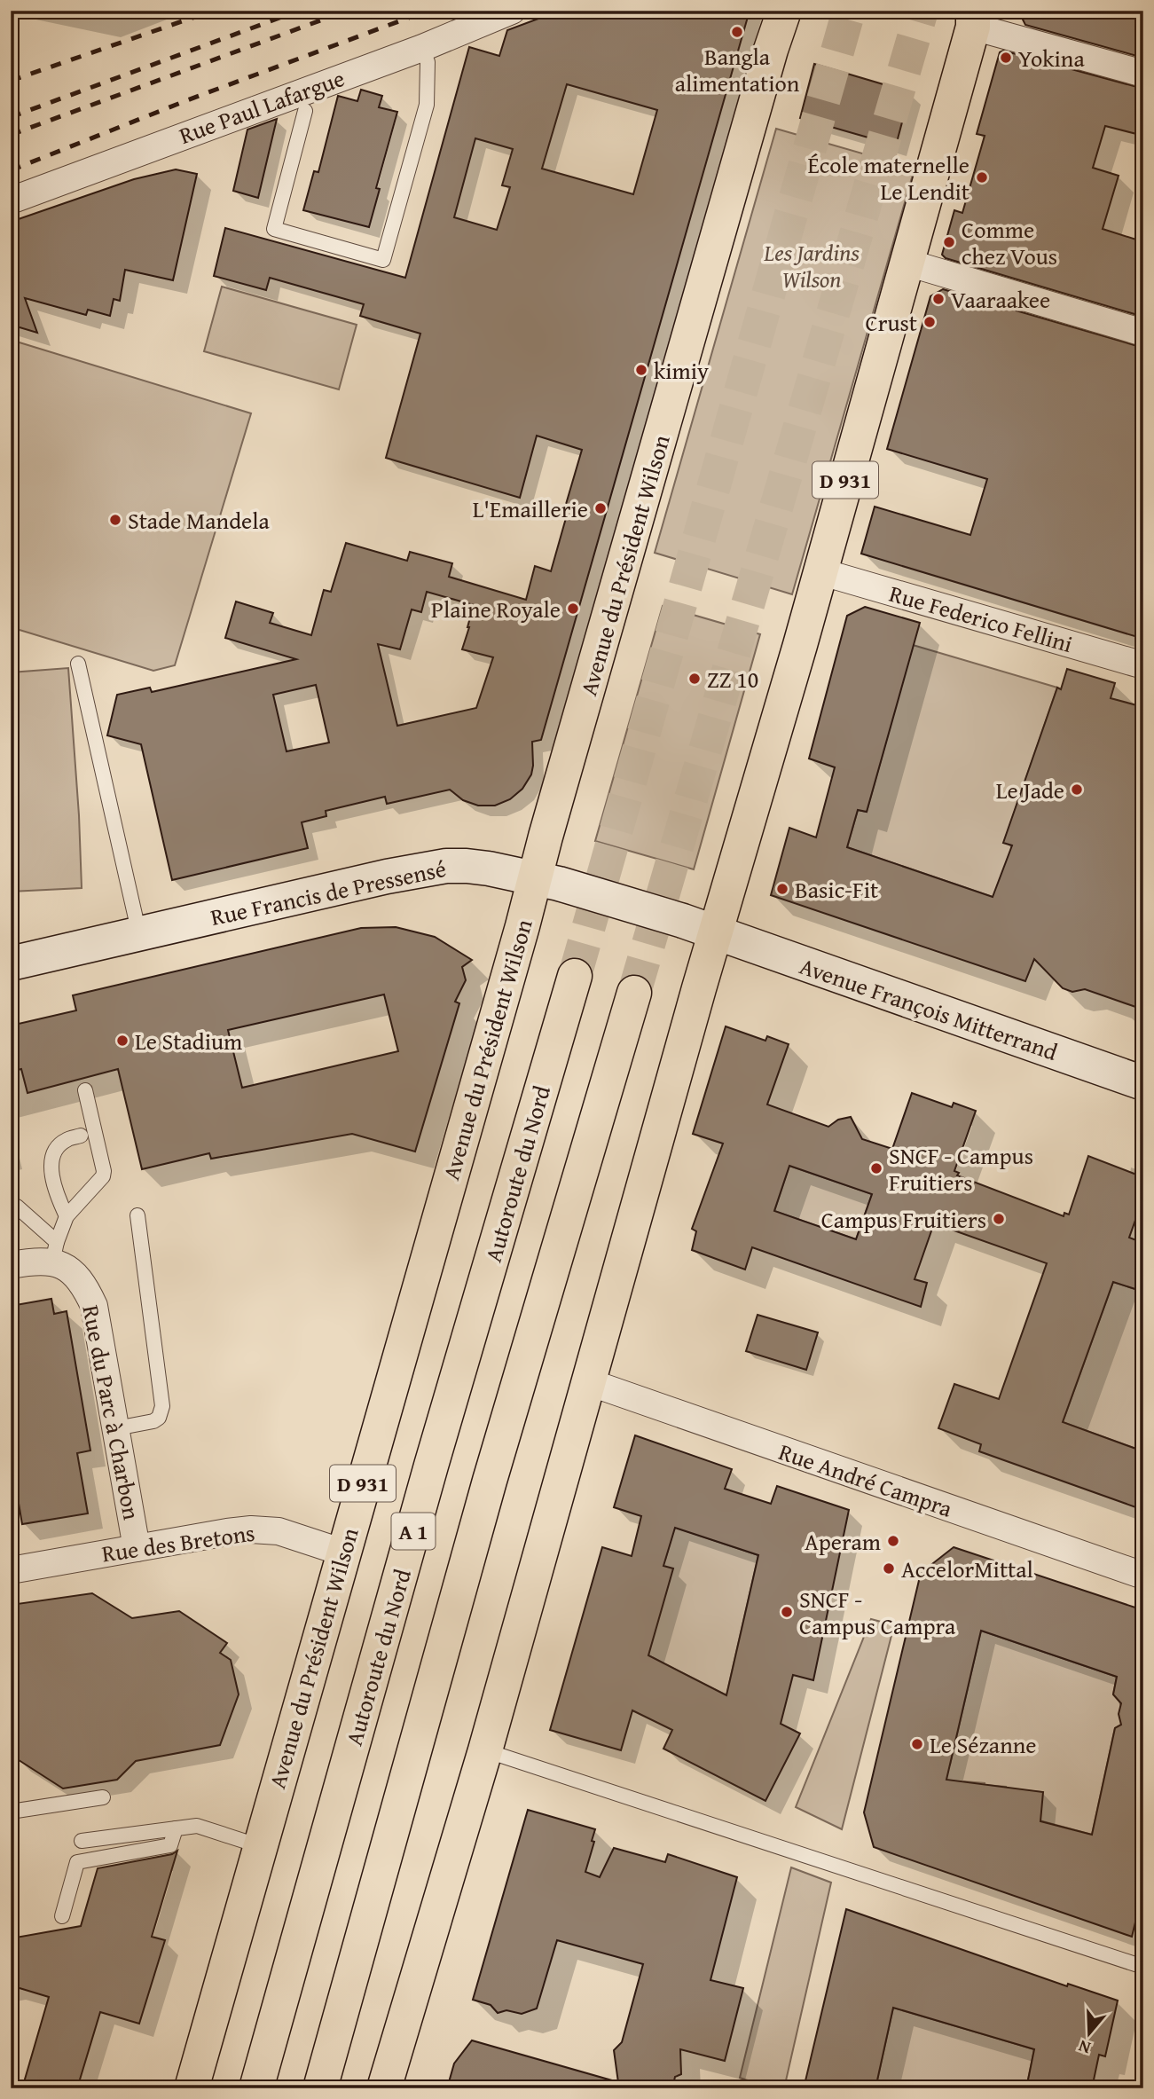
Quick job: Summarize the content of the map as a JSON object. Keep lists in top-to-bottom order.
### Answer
{
  "streets": {
    "main road": [
      "D 931",
      "Avenue du Président Wilson",
      "Rue Francis de Pressensé",
      "Avenue François Mitterrand",
      "Autoroute du Nord",
      "A 1"
    ],
    "street": [
      "Rue Paul Lafargue",
      "Rue Federico Fellini",
      "Rue du Parc à Charbon",
      "Rue André Campra",
      "Rue des Bretons"
    ]
  },
  "crossings": [
    ["D 931", "Rue Federico Fellini"],
    ["D 931", "Rue Francis de Pressensé"],
    ["D 931", "Avenue François Mitterrand"],
    ["D 931", "Rue André Campra"],
    ["Avenue du Président Wilson", "Rue Francis de Pressensé"],
    ["Avenue du Président Wilson", "Rue des Bretons"],
    ["Rue Francis de Pressensé", "Avenue François Mitterrand"],
    ["Rue du Parc à Charbon", "Rue des Bretons"]
  ],
  "parks": ["Les Jardins Wilson"],
  "places": [
    "Bangla alimentation",
    "Yokina",
    "École maternelle Le Lendit",
    "Comme chez Vous",
    "Vaaraakee",
    "Crust",
    "kimiy",
    "L'Emaillerie",
    "Stade Mandela",
    "Plaine Royale",
    "ZZ 10",
    "Le Jade",
    "Basic-Fit",
    "Le Stadium",
    "SNCF - Campus Fruitiers",
    "Campus Fruitiers",
    "Aperam",
    "AccelorMittal",
    "SNCF - Campus Campra",
    "Le Sézanne"
  ],
  "north": "bottom"
}
